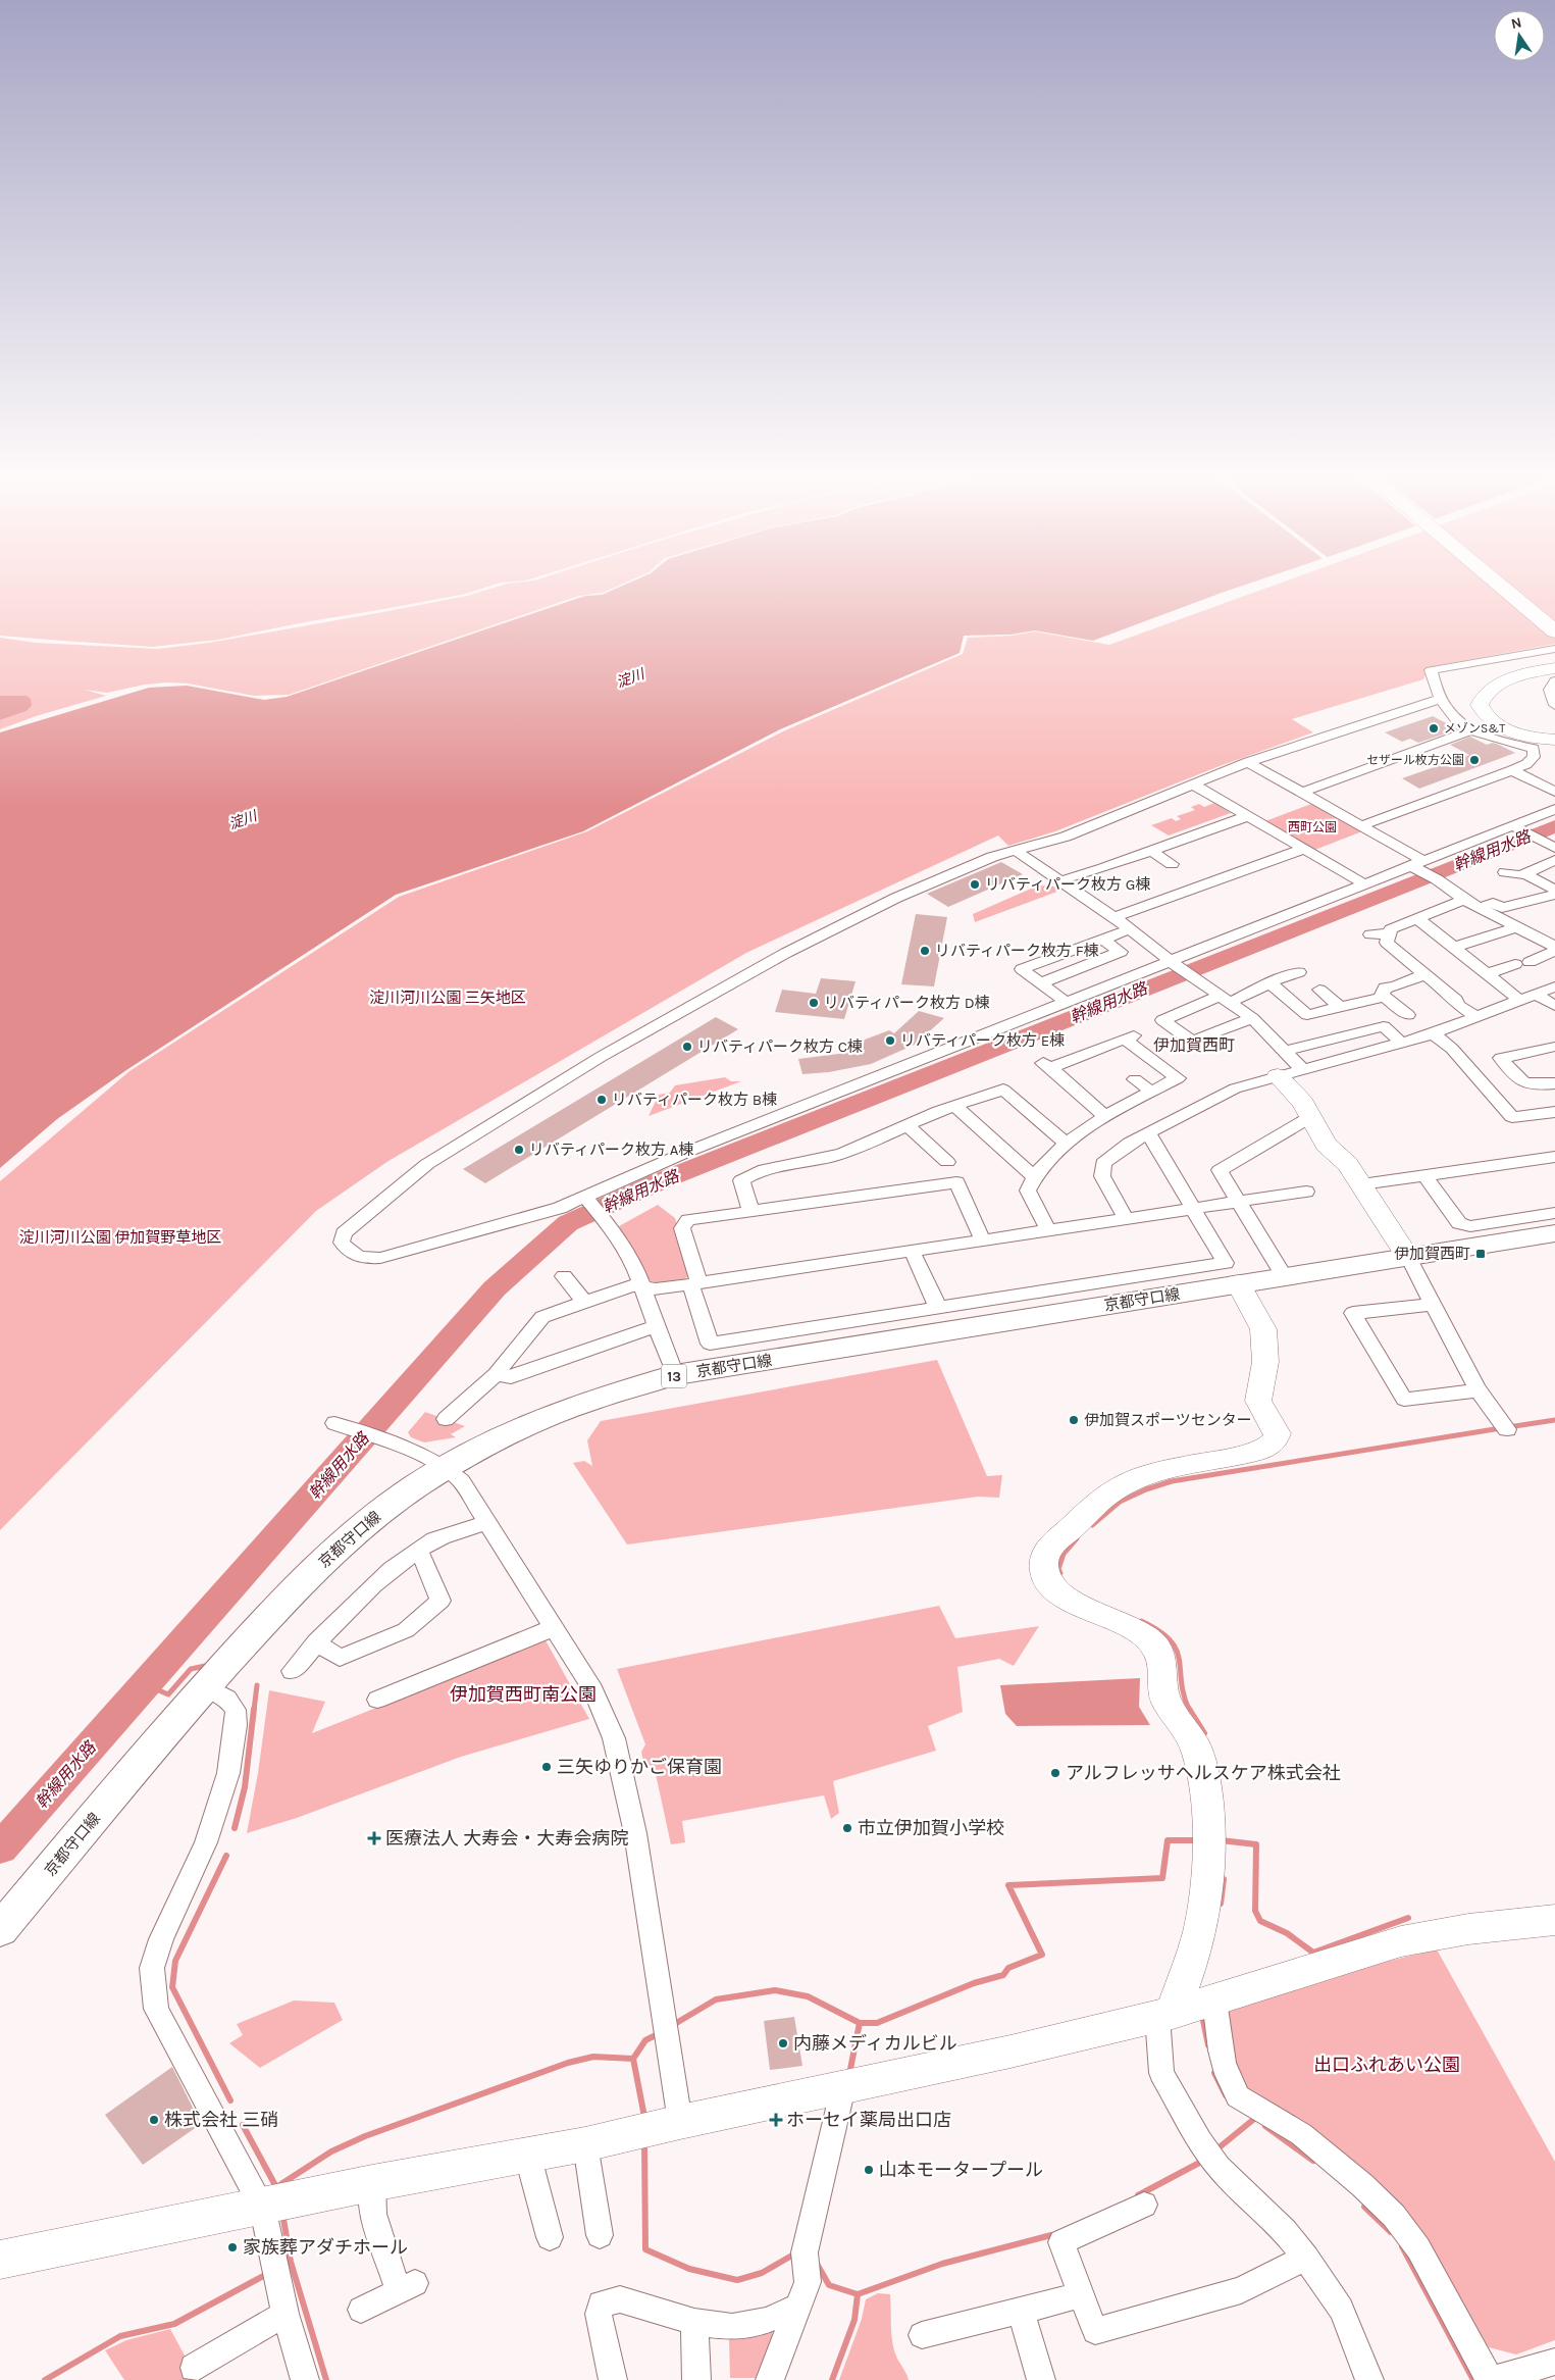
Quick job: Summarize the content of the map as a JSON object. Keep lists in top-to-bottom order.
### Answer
{
  "streets": {
    "main road": ["京都守口線", "13"]
  },
  "districts": ["伊加賀西町"],
  "water": ["淀川", "幹線用水路"],
  "parks": [
    "西町公園",
    "淀川河川公園 三矢地区",
    "淀川河川公園 伊加賀野草地区",
    "伊加賀西町南公園",
    "出口ふれあい公園"
  ],
  "places": {
    "other": [
      "メゾンS&T",
      "セザール枚方公園",
      "リバティパーク枚方 G棟",
      "リバティパーク枚方 F棟",
      "リバティパーク枚方 D棟",
      "リバティパーク枚方 E棟",
      "リバティパーク枚方 C棟",
      "リバティパーク枚方 B棟",
      "リバティパーク枚方 A棟",
      "伊加賀スポーツセンター",
      "三矢ゆりかご保育園",
      "アルフレッサヘルスケア株式会社",
      "市立伊加賀小学校",
      "内藤メディカルビル",
      "株式会社 三硝",
      "山本モータープール",
      "家族葬アダチホール"
    ],
    "transit": ["伊加賀西町"],
    "health": ["医療法人 大寿会・大寿会病院", "ホーセイ薬局出口店"]
  },
  "north": "top"
}
